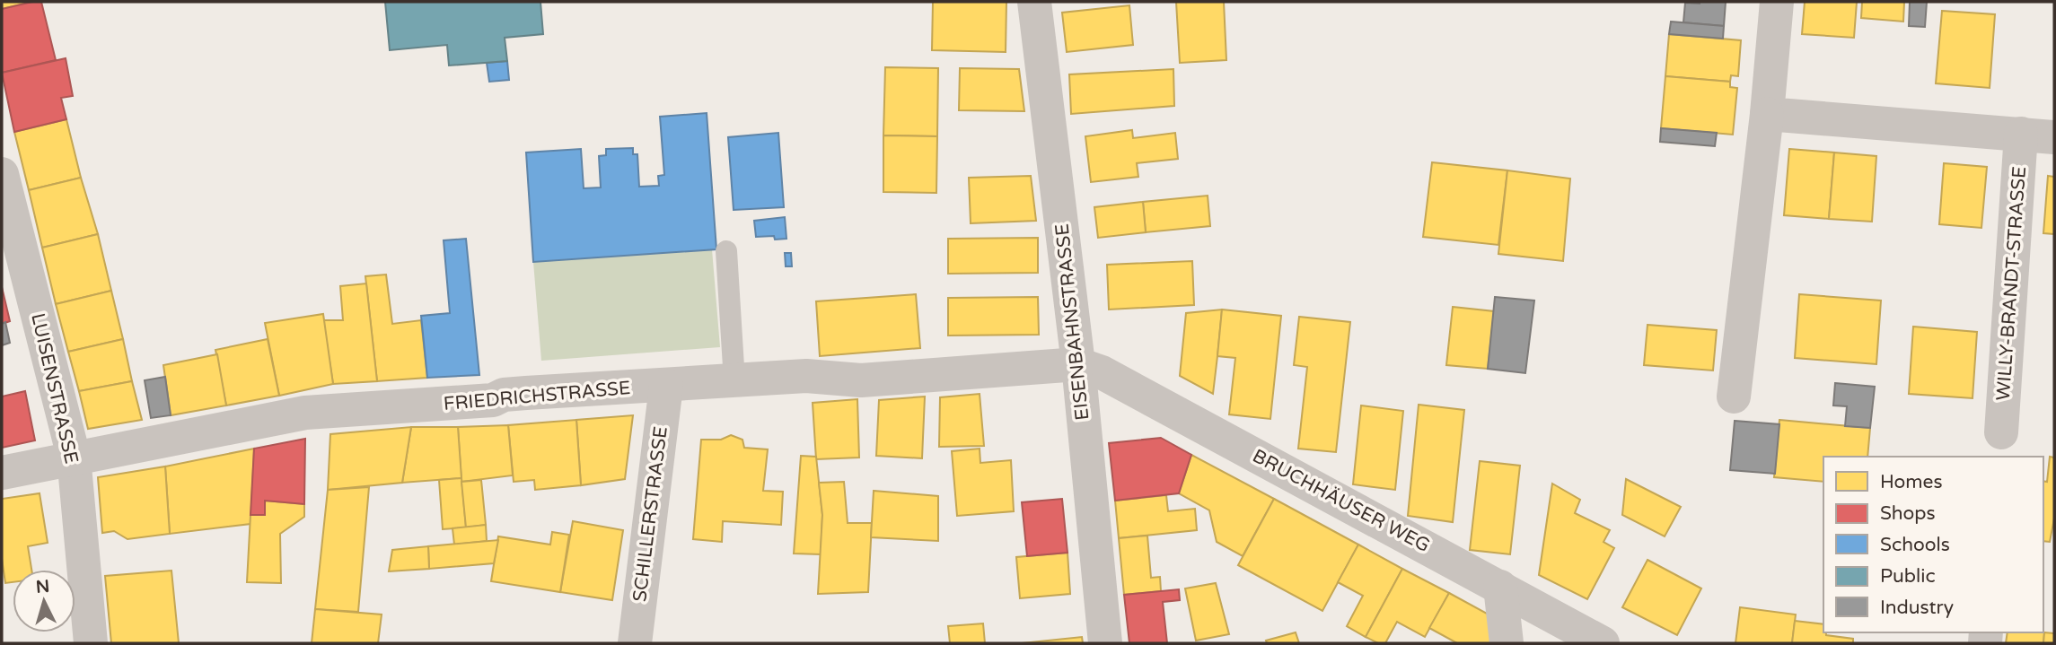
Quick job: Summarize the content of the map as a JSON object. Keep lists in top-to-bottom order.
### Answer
{
  "streets": {
    "street": [
      "WILLY-BRANDT-STRASSE",
      "EISENBAHNSTRASSE",
      "LUISENSTRASSE",
      "FRIEDRICHSTRASSE",
      "BRUCHHÄUSER WEG",
      "SCHILLERSTRASSE"
    ]
  },
  "crossings": [
    ["EISENBAHNSTRASSE", "FRIEDRICHSTRASSE"],
    ["EISENBAHNSTRASSE", "BRUCHHÄUSER WEG"],
    ["LUISENSTRASSE", "FRIEDRICHSTRASSE"],
    ["FRIEDRICHSTRASSE", "BRUCHHÄUSER WEG"],
    ["FRIEDRICHSTRASSE", "SCHILLERSTRASSE"]
  ],
  "legend": [
    "Homes",
    "Shops",
    "Schools",
    "Public",
    "Industry"
  ],
  "north": "top"
}
